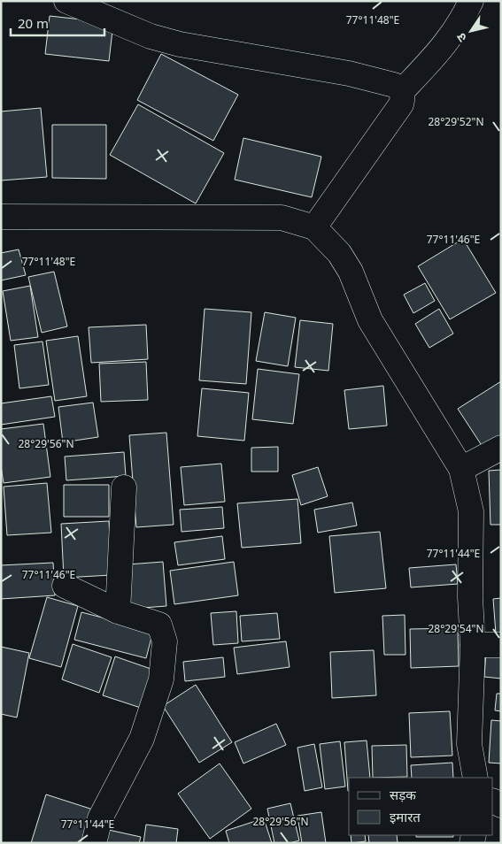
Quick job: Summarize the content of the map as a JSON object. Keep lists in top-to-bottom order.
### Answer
{
  "legend": ["सड़क", "इमारत"],
  "scale_bar": "20 m",
  "north": "bottom left",
  "coordinates": [
    "77°11'48\"E",
    "28°29'52\"N",
    "77°11'46\"E",
    "28°29'56\"N",
    "77°11'44\"E",
    "28°29'54\"N"
  ]
}
